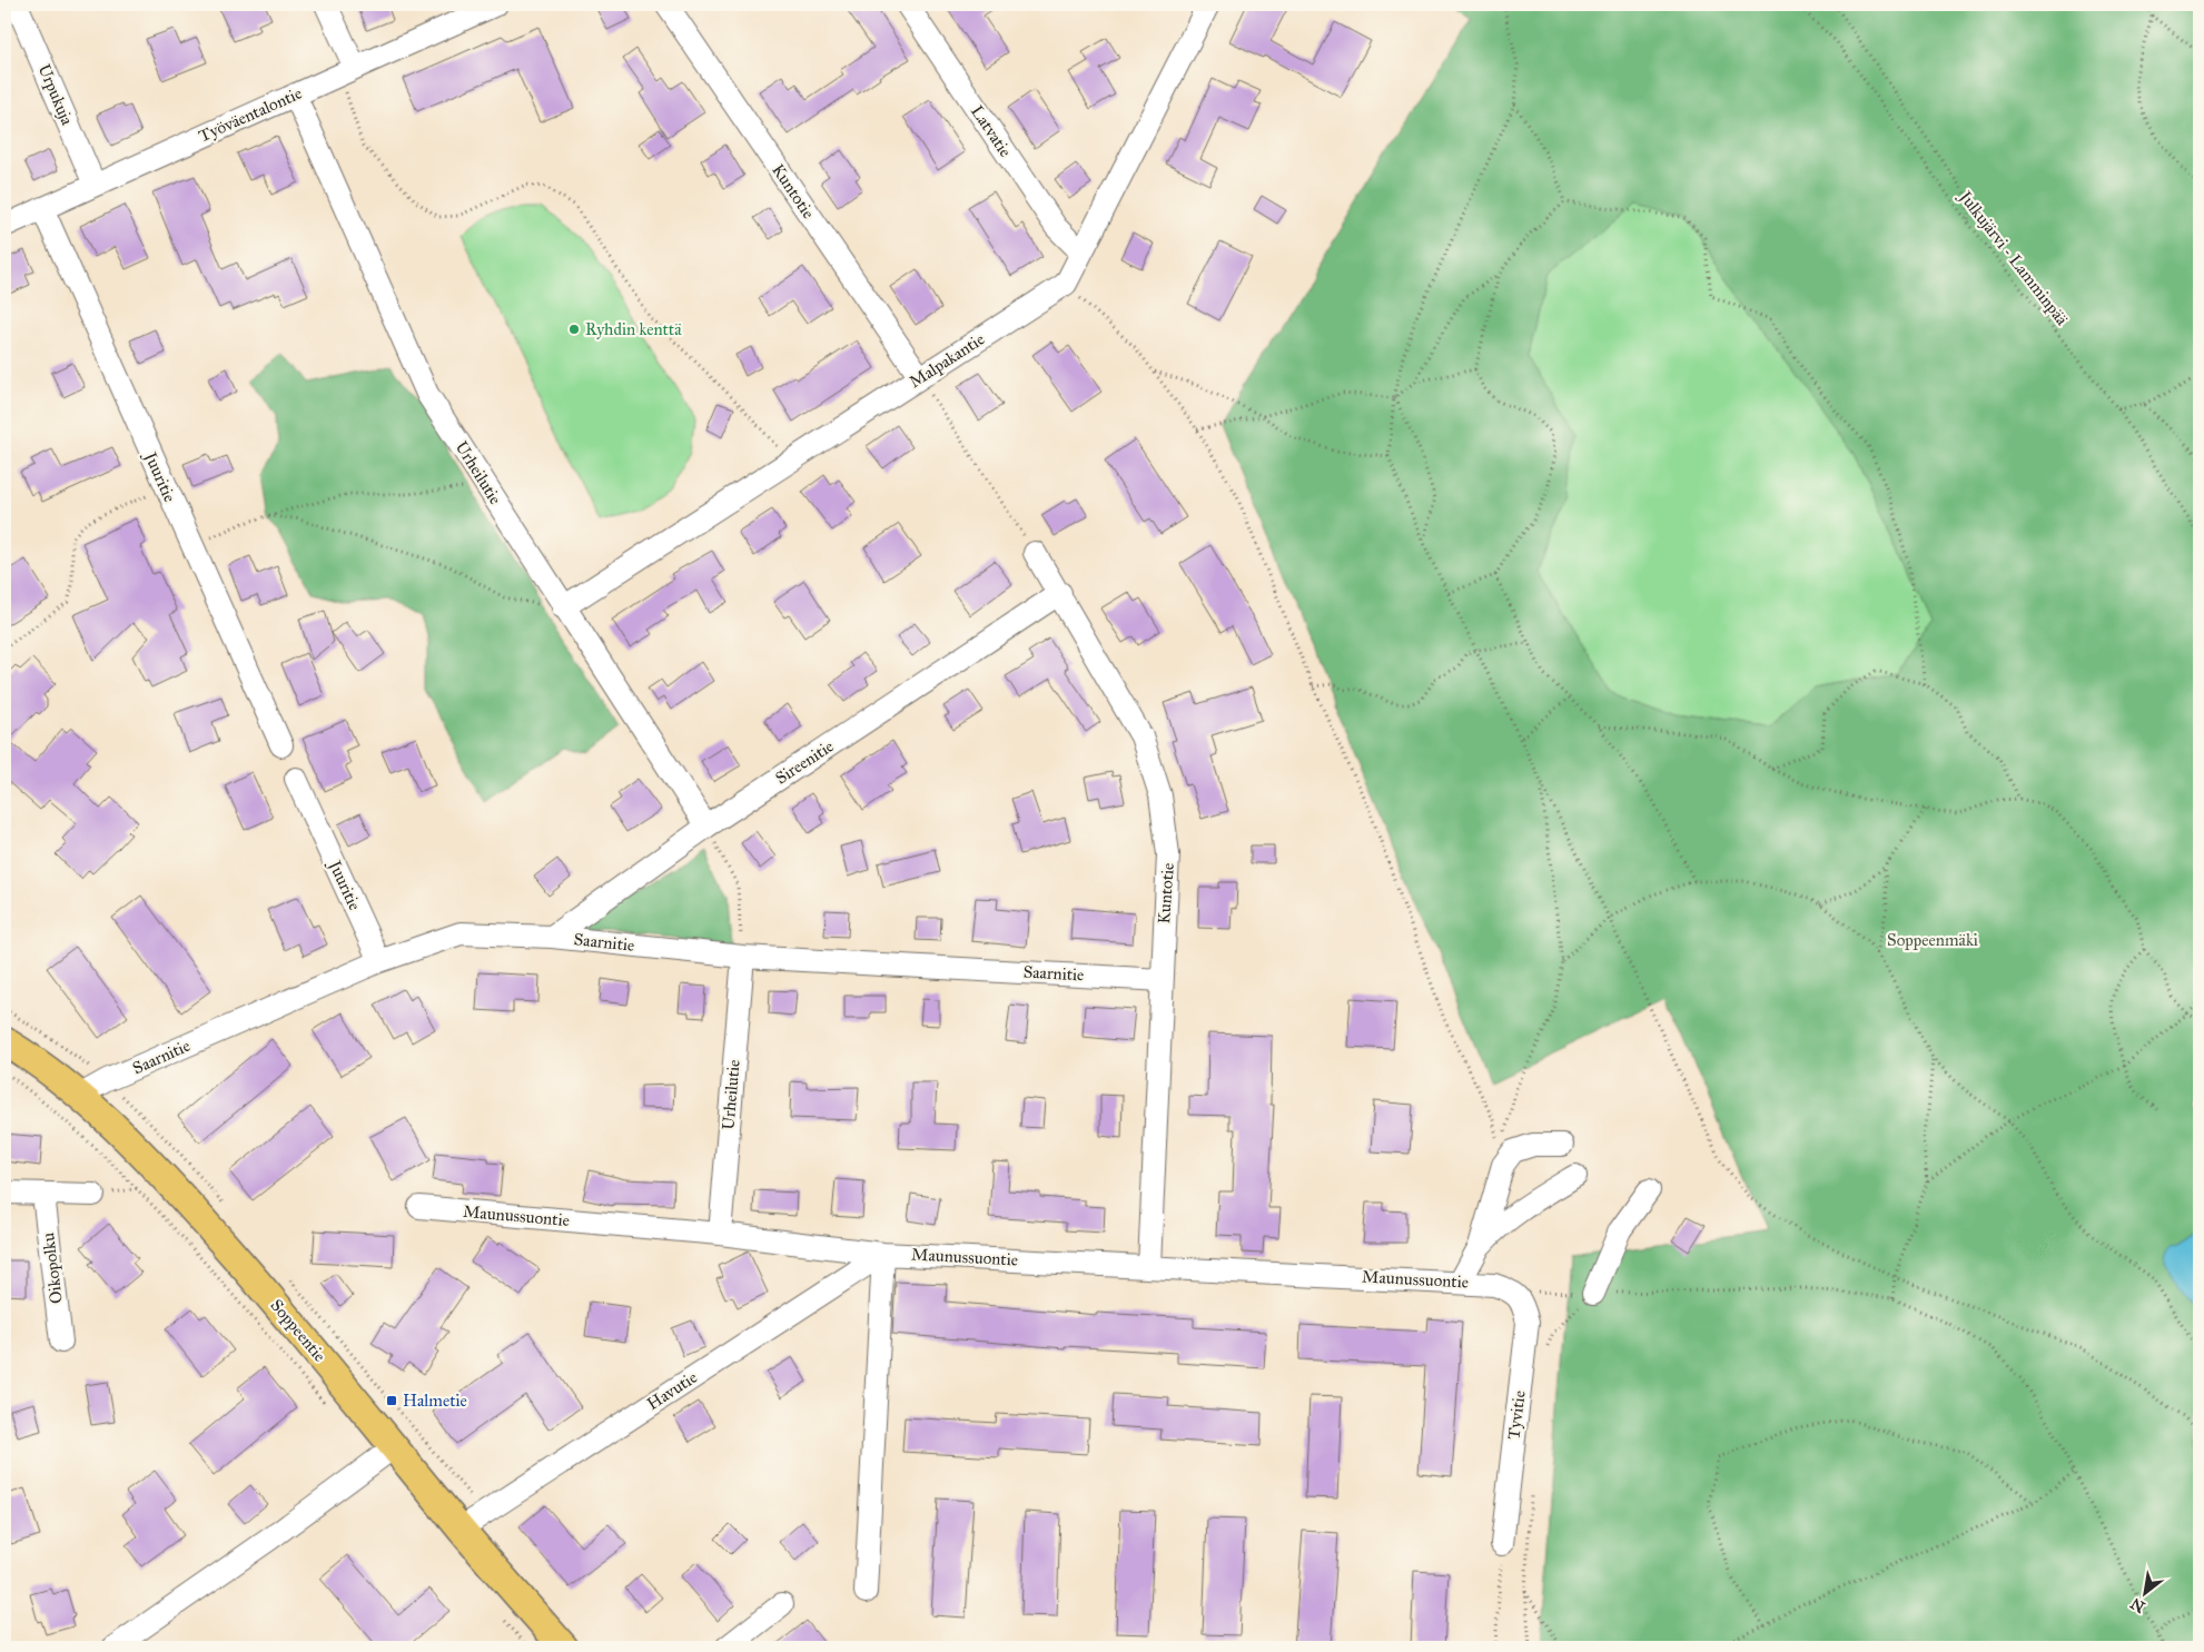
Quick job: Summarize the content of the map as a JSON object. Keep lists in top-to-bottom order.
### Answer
{
  "streets": {
    "main road": ["Soppeentie"],
    "street": [
      "Urpukuja",
      "Työväentalontie",
      "Latvatie",
      "Kuntotie",
      "Malpakantie",
      "Urheilutie",
      "Juuritie",
      "Sireenitie",
      "Saarnitie",
      "Maunussuontie",
      "Oikopolku",
      "Havutie",
      "Tyvitie"
    ],
    "path": ["Julkujärvi - Lamminpää"]
  },
  "crossings": [
    ["Urpukuja", "Työväentalontie"],
    ["Työväentalontie", "Urheilutie"],
    ["Työväentalontie", "Juuritie"],
    ["Kuntotie", "Malpakantie"],
    ["Kuntotie", "Sireenitie"],
    ["Kuntotie", "Saarnitie"],
    ["Kuntotie", "Maunussuontie"],
    ["Malpakantie", "Urheilutie"],
    ["Urheilutie", "Sireenitie"],
    ["Urheilutie", "Saarnitie"],
    ["Urheilutie", "Maunussuontie"],
    ["Juuritie", "Saarnitie"],
    ["Sireenitie", "Saarnitie"],
    ["Saarnitie", "Soppeentie"],
    ["Maunussuontie", "Havutie"],
    ["Maunussuontie", "Tyvitie"],
    ["Soppeentie", "Havutie"]
  ],
  "parks": ["Soppeenmäki"],
  "places": {
    "other": ["Ryhdin kenttä"],
    "transit": ["Halmetie"]
  },
  "north": "bottom left"
}
